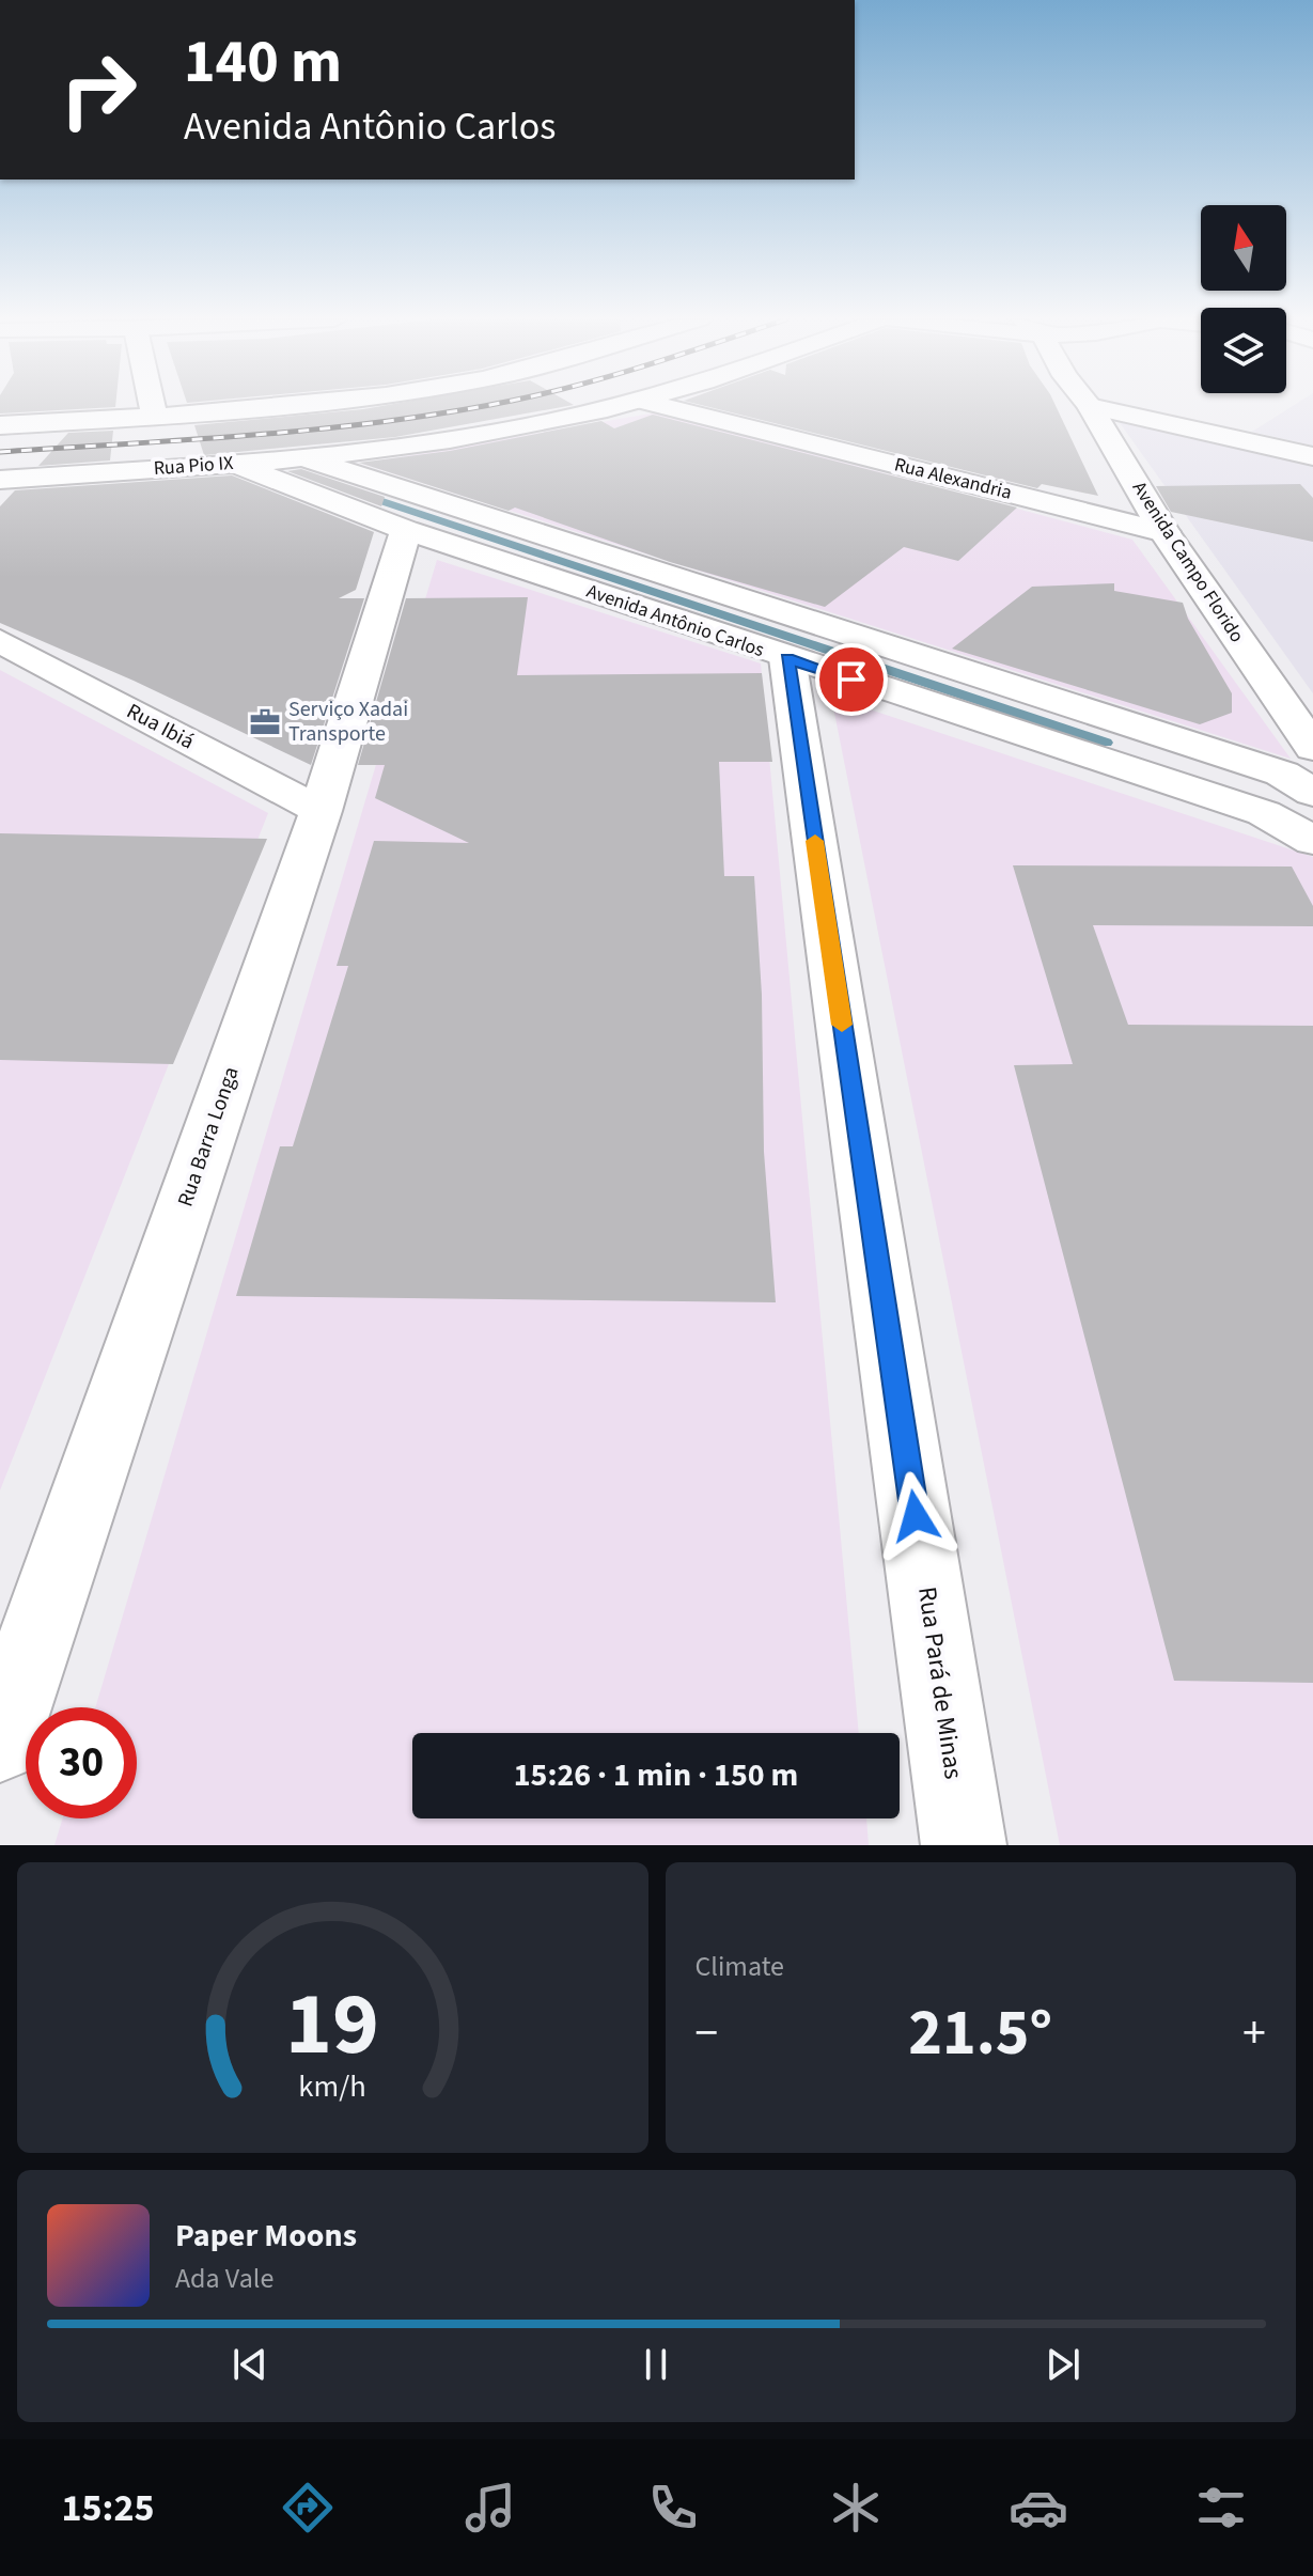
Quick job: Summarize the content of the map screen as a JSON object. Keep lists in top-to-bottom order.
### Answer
{
  "streets": {
    "street": [
      "Rua Pio IX",
      "Rua Alexandria",
      "Avenida Campo Florido",
      "Avenida Antônio Carlos",
      "Rua Ibiá",
      "Rua Barra Longa",
      "Rua Pará de Minas"
    ]
  },
  "crossings": [
    ["Rua Pio IX", "Avenida Antônio Carlos"],
    ["Rua Alexandria", "Avenida Campo Florido"],
    ["Avenida Antônio Carlos", "Rua Barra Longa"],
    ["Avenida Antônio Carlos", "Rua Pará de Minas"],
    ["Rua Ibiá", "Rua Barra Longa"]
  ],
  "places": {
    "office": ["Serviço Xadai Transporte"]
  },
  "north": "top",
  "page": {
    "turn": ["140 m", "Avenida Antônio Carlos"],
    "limit": "30",
    "trip": "15:26 · 1 min · 150 m",
    "tile": "Climate",
    "heat": ["−", "21.5°", "+"],
    "song": ["Paper Moons", "Ada Vale"],
    "tabs": "15:25",
    "gauge": ["19", "km/h"]
  }
}
